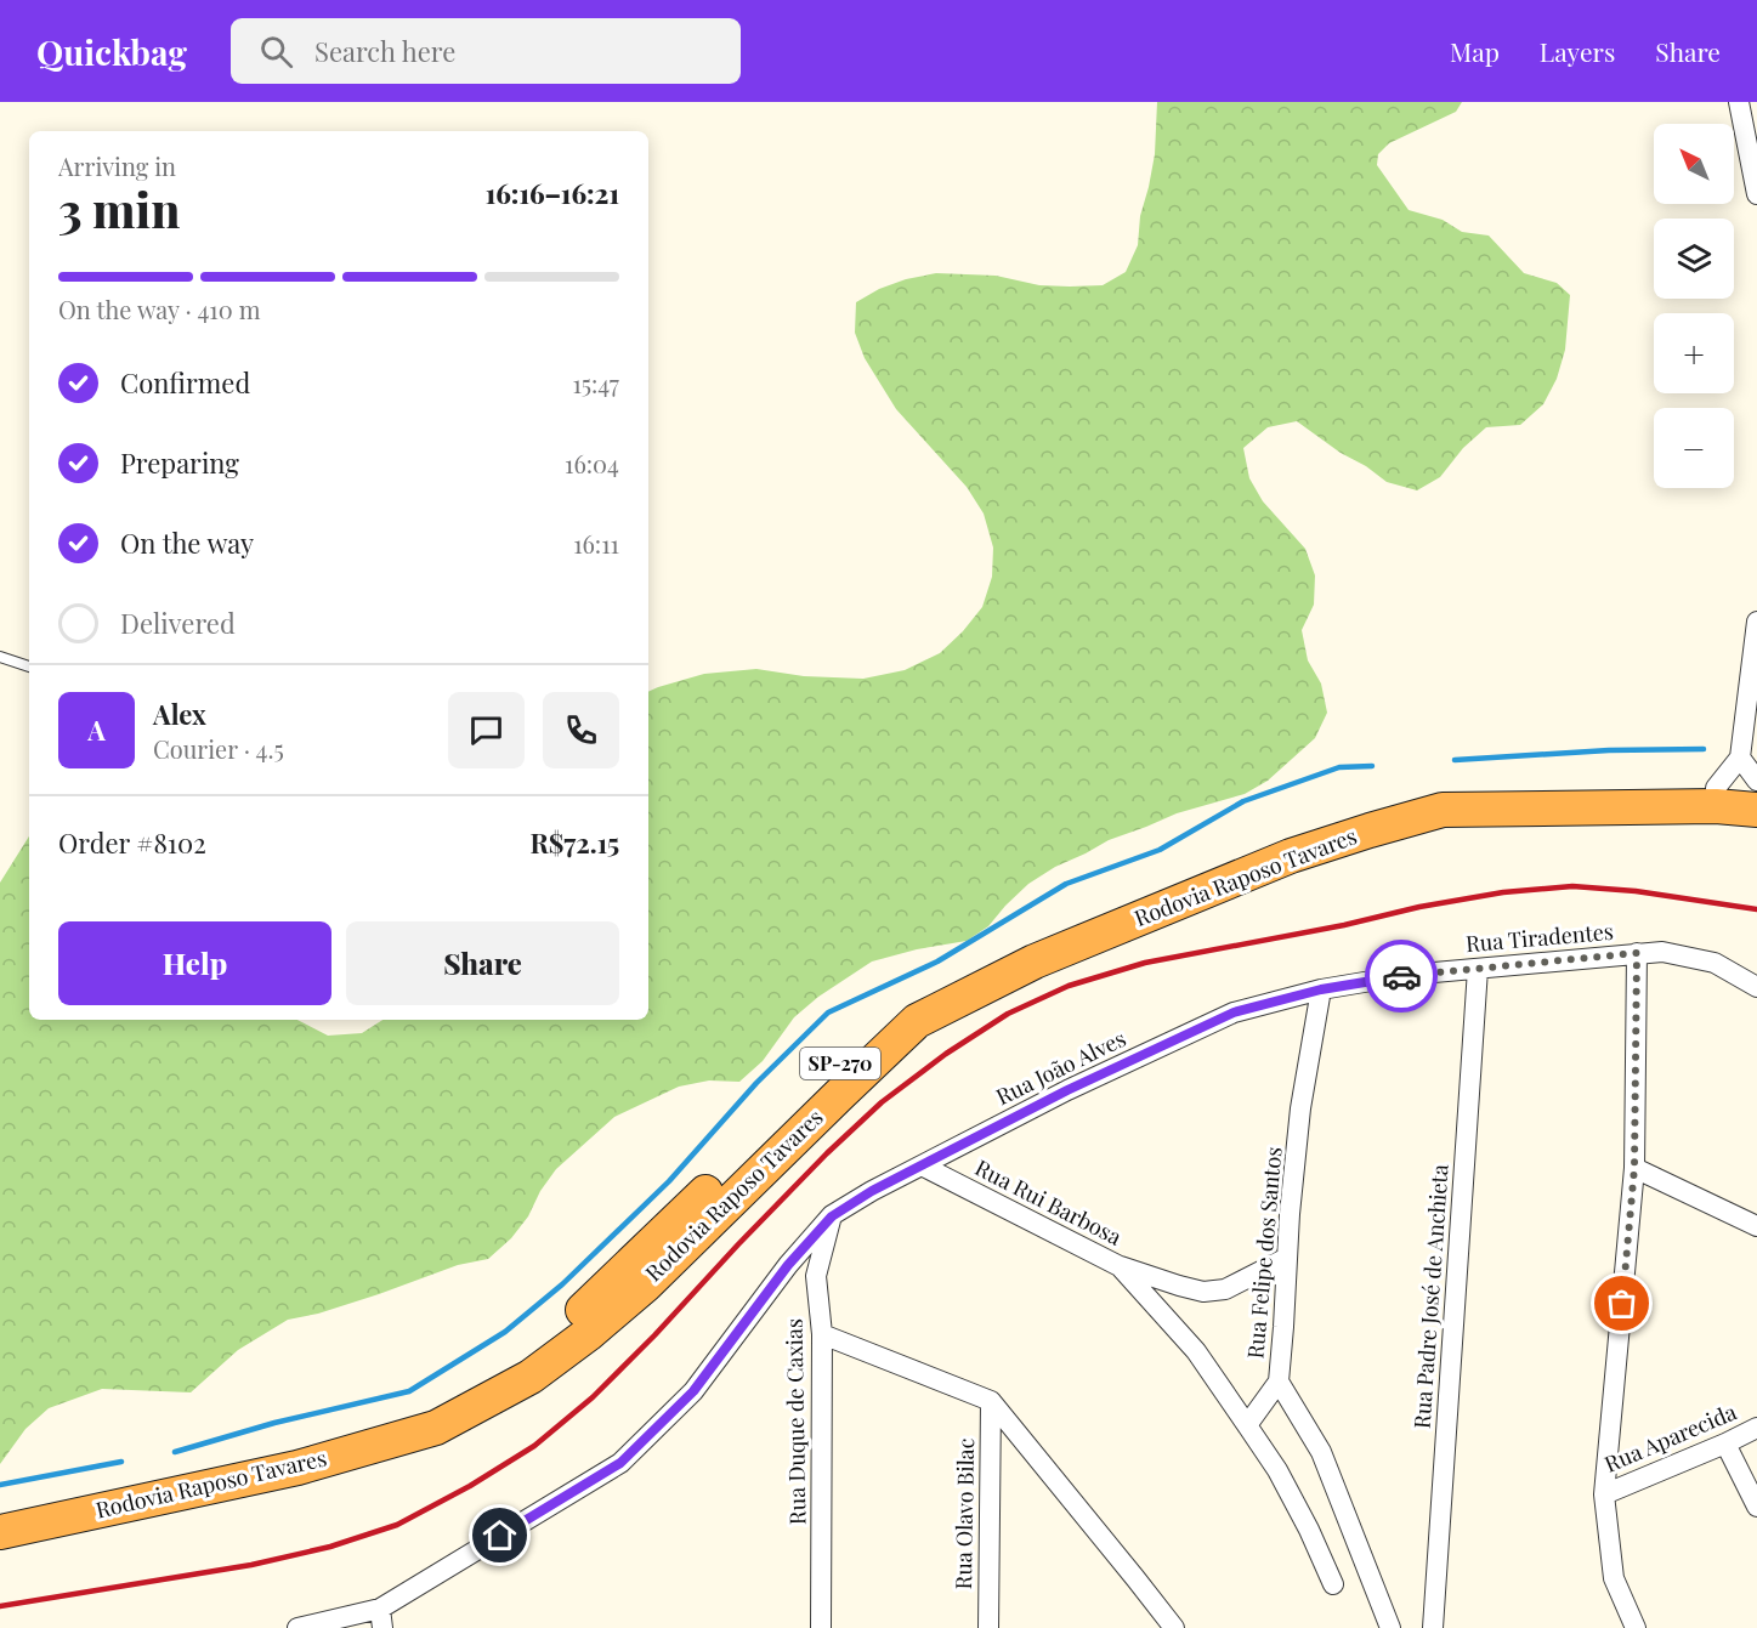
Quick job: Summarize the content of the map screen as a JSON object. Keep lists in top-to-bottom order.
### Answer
{
  "streets": {
    "highway": ["Rodovia Raposo Tavares", "SP-270"],
    "street": [
      "Rua Tiradentes",
      "Rua João Alves",
      "Rua Rui Barbosa",
      "Rua Felipe dos Santos",
      "Rua Padre José de Anchieta",
      "Rua Duque de Caxias",
      "Rua Aparecida",
      "Rua Olavo Bilac"
    ]
  },
  "crossings": [
    ["Rua Tiradentes", "Rua João Alves"],
    ["Rua Tiradentes", "Rua Felipe dos Santos"],
    ["Rua Tiradentes", "Rua Padre José de Anchieta"],
    ["Rua João Alves", "Rua Rui Barbosa"],
    ["Rua João Alves", "Rua Felipe dos Santos"],
    ["Rua João Alves", "Rua Duque de Caxias"]
  ],
  "north": "top left",
  "page": {
    "header": "Quickbag",
    "search": "Search here",
    "nav": ["Map", "Layers", "Share"],
    "map_buttons": ["+", "−"],
    "heading": ["3 min", "Arriving in", "16:16–16:21"],
    "panel": [
      "Alex",
      "Courier · 4.5",
      "Order #8102",
      "R$72.15"
    ],
    "bar": "On the way · 410 m",
    "list": [
      ["Confirmed", "15:47"],
      ["Preparing", "16:04"],
      ["On the way", "16:11"],
      "Delivered"
    ],
    "round": "A",
    "buttons": ["Help", "Share"]
  }
}
